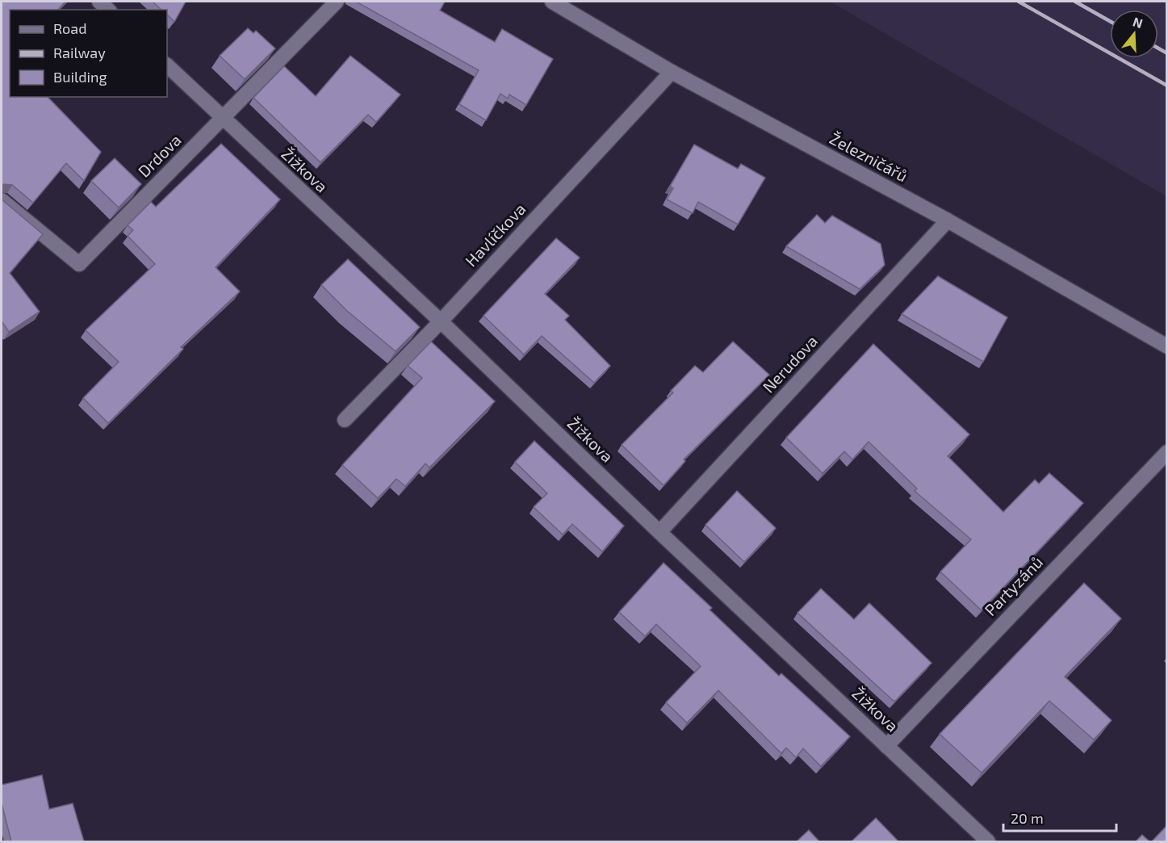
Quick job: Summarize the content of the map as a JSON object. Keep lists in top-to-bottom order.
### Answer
{
  "streets": {
    "street": [
      "Drdova",
      "Železničářů",
      "Žižkova",
      "Havlíčkova",
      "Nerudova",
      "Partyzánů"
    ]
  },
  "crossings": [
    ["Drdova", "Žižkova"],
    ["Železničářů", "Havlíčkova"],
    ["Železničářů", "Nerudova"],
    ["Žižkova", "Havlíčkova"],
    ["Žižkova", "Nerudova"],
    ["Žižkova", "Partyzánů"]
  ],
  "legend": ["Road", "Railway", "Building"],
  "scale_bar": "20 m",
  "north": "top"
}
